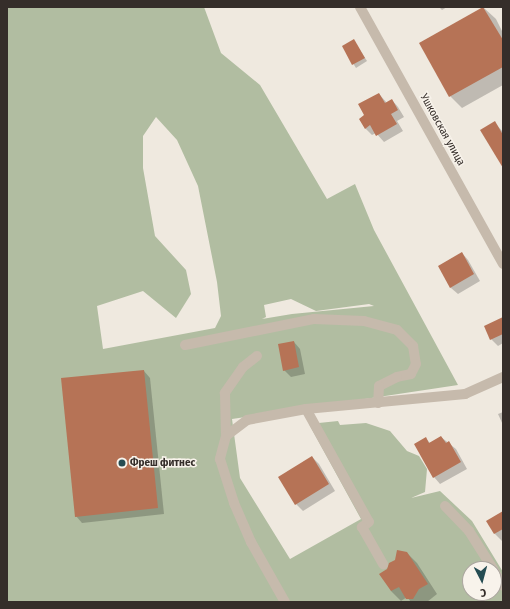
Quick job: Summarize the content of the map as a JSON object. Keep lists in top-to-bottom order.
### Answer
{
  "streets": {
    "street": ["Ушковская улица"]
  },
  "places": ["Фреш фитнес"],
  "north": "bottom"
}
